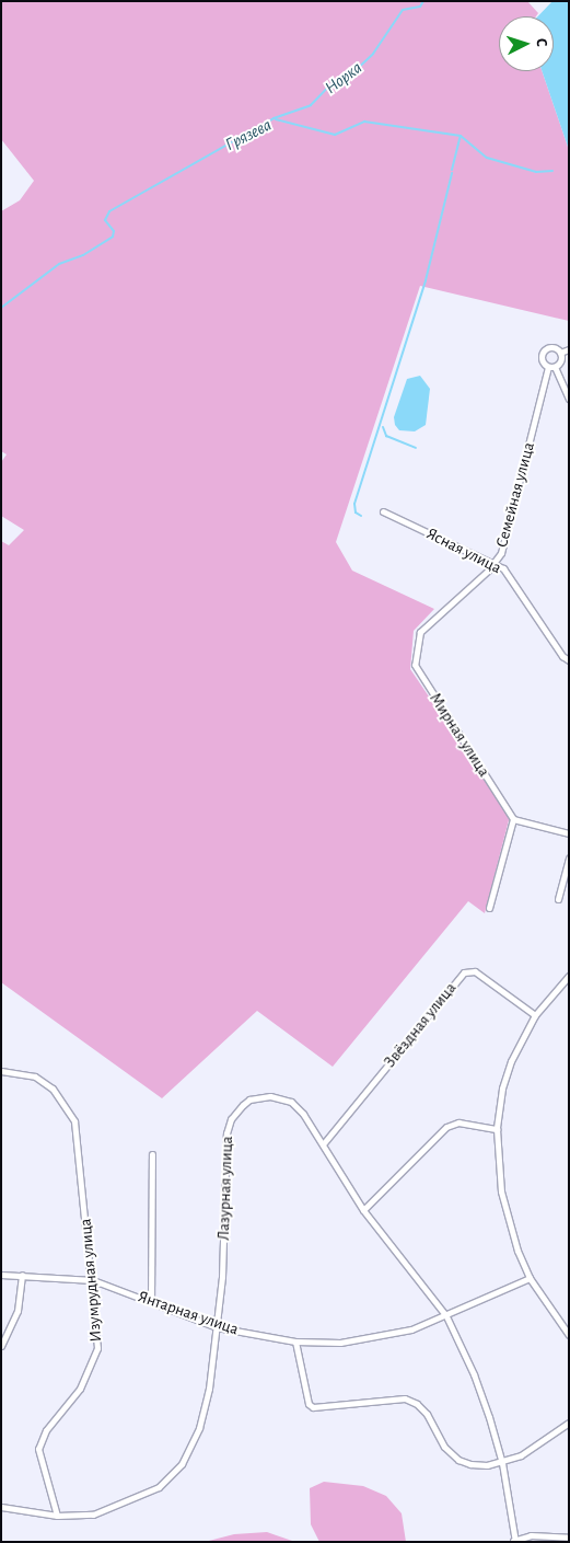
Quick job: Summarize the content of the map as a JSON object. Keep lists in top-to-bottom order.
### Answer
{
  "streets": {
    "street": [
      "Семейная улица",
      "Ясная улица",
      "Мирная улица",
      "Звёздная улица",
      "Лазурная улица",
      "Изумрудная улица",
      "Янтарная улица"
    ]
  },
  "crossings": [
    ["Семейная улица", "Ясная улица"],
    ["Семейная улица", "Мирная улица"],
    ["Звёздная улица", "Лазурная улица"],
    ["Лазурная улица", "Изумрудная улица"],
    ["Лазурная улица", "Янтарная улица"],
    ["Изумрудная улица", "Янтарная улица"]
  ],
  "water": ["Норка", "Грязева"],
  "north": "right"
}
